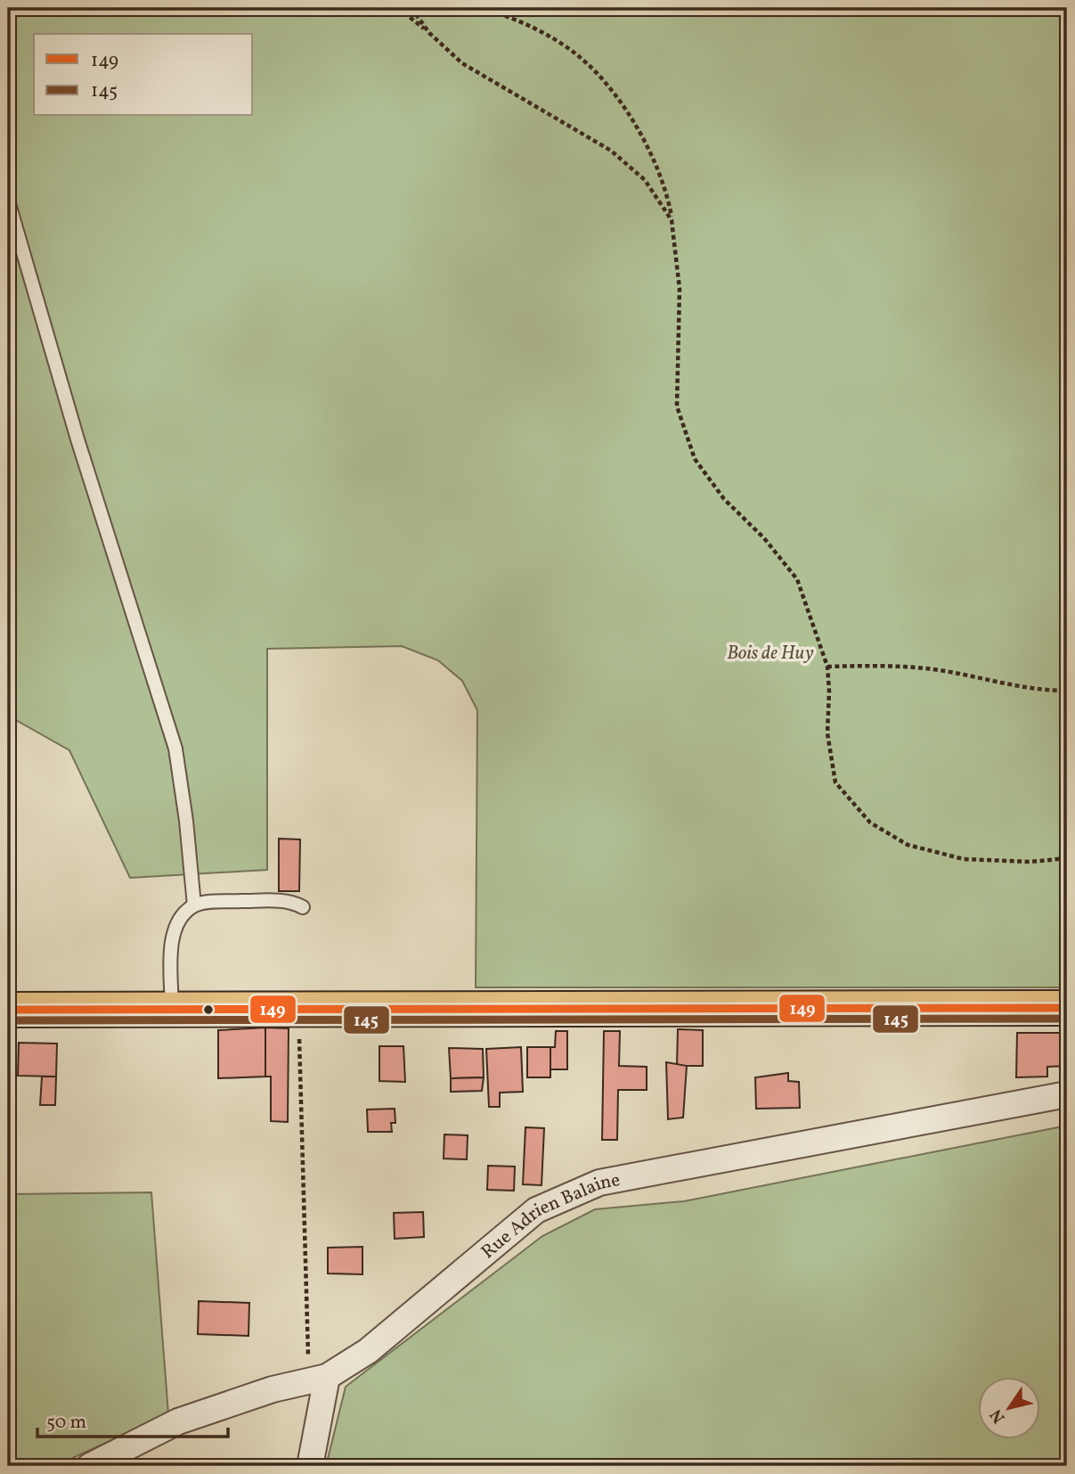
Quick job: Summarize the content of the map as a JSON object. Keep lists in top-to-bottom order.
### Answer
{
  "streets": {
    "street": ["Rue Adrien Balaine"]
  },
  "parks": ["Bois de Huy"],
  "lines": ["transit line 149", "transit line 145"],
  "legend": ["149", "145"],
  "scale_bar": "50 m",
  "north": "bottom left"
}
